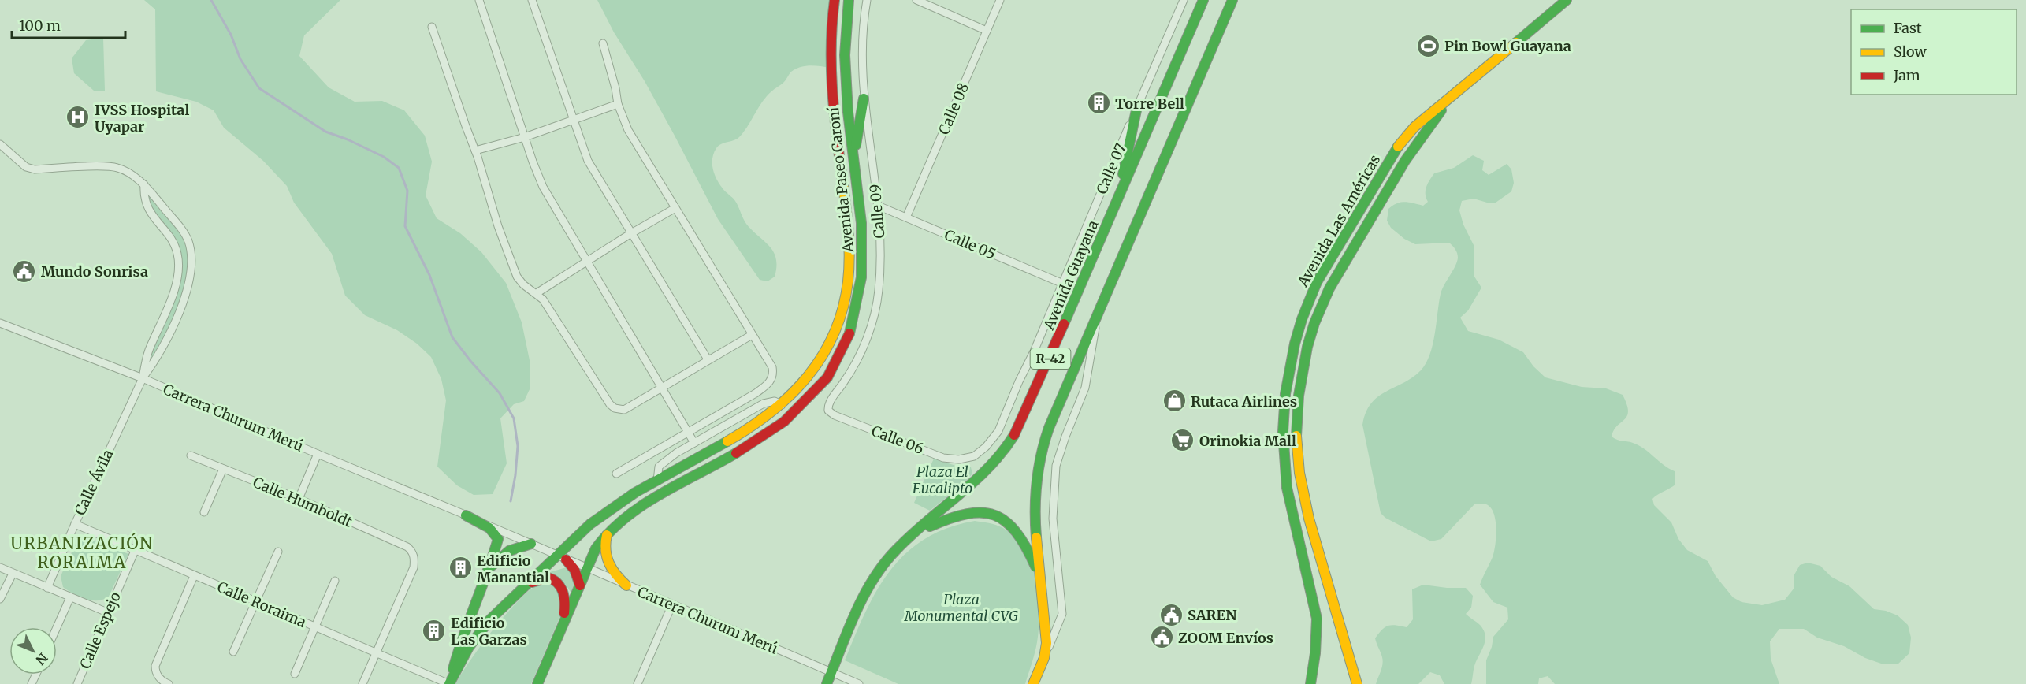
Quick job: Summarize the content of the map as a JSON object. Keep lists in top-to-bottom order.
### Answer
{
  "streets": {
    "main road": [
      "Avenida Paseo Caroní",
      "Avenida Las Américas",
      "Avenida Guayana",
      "R-42"
    ],
    "street": [
      "Calle 08",
      "Calle 07",
      "Calle 09",
      "Calle 05",
      "Carrera Churum Merú",
      "Calle 06",
      "Calle Ávila",
      "Calle Humboldt",
      "Calle Roraima",
      "Calle Espejo"
    ]
  },
  "crossings": [
    ["Calle 08", "Calle 05"],
    ["Calle 07", "Calle 05"],
    ["Calle 07", "Calle 06"],
    ["Avenida Paseo Caroní", "Carrera Churum Merú"],
    ["Avenida Paseo Caroní", "Calle Roraima"],
    ["Calle 09", "Calle 05"],
    ["Calle 09", "Calle 06"],
    ["Avenida Guayana", "R-42"],
    ["Avenida Guayana", "Carrera Churum Merú"],
    ["R-42", "Carrera Churum Merú"],
    ["Carrera Churum Merú", "Calle Ávila"],
    ["Calle Ávila", "Calle Roraima"],
    ["Calle Humboldt", "Calle Roraima"],
    ["Calle Roraima", "Calle Espejo"]
  ],
  "districts": ["URBANIZACIÓN RORAIMA"],
  "parks": ["Plaza El Eucalipto", "Plaza Monumental CVG"],
  "places": {
    "sports": ["Pin Bowl Guayana"],
    "building": ["Torre Bell", "Edificio Manantial", "Edificio Las Garzas"],
    "hospital": ["IVSS Hospital Uyapar"],
    "public building": ["Mundo Sonrisa", "SAREN", "ZOOM Envíos"],
    "shop": ["Rutaca Airlines"],
    "supermarket": ["Orinokia Mall"]
  },
  "legend": ["Fast", "Slow", "Jam"],
  "scale_bar": "100 m",
  "north": "bottom right"
}
